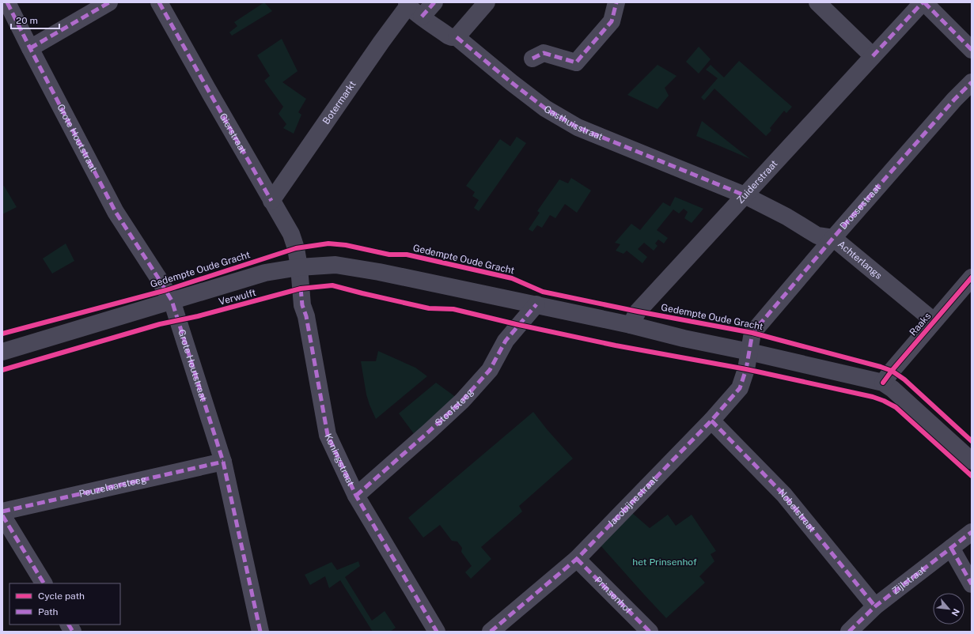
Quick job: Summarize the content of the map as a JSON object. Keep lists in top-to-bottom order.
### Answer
{
  "streets": {
    "street": [
      "Botermarkt",
      "Gasthuisstraat",
      "Gierstraat",
      "Grote Houtstraat",
      "Zuiderstraat",
      "Drossestraat",
      "Achterlangs",
      "Verwulft",
      "Raaks",
      "Stoofsteeg",
      "Koningstraat",
      "Peuzelaarsteeg",
      "Jacobijnestraat",
      "Nobelstraat",
      "Zijlstraat",
      "Prinsenhof"
    ],
    "cycle path": ["Gedempte Oude Gracht"]
  },
  "crossings": [
    ["Botermarkt", "Gasthuisstraat"],
    ["Botermarkt", "Gierstraat"],
    ["Gasthuisstraat", "Zuiderstraat"],
    ["Gasthuisstraat", "Achterlangs"],
    ["Gierstraat", "Verwulft"],
    ["Gierstraat", "Koningstraat"],
    ["Grote Houtstraat", "Verwulft"],
    ["Grote Houtstraat", "Peuzelaarsteeg"],
    ["Zuiderstraat", "Achterlangs"],
    ["Drossestraat", "Achterlangs"],
    ["Drossestraat", "Jacobijnestraat"],
    ["Achterlangs", "Raaks"],
    ["Verwulft", "Stoofsteeg"],
    ["Verwulft", "Koningstraat"],
    ["Stoofsteeg", "Koningstraat"],
    ["Jacobijnestraat", "Nobelstraat"],
    ["Jacobijnestraat", "Prinsenhof"],
    ["Nobelstraat", "Zijlstraat"]
  ],
  "parks": ["het Prinsenhof"],
  "legend": ["Cycle path", "Path"],
  "scale_bar": "20 m",
  "north": "bottom right"
}
